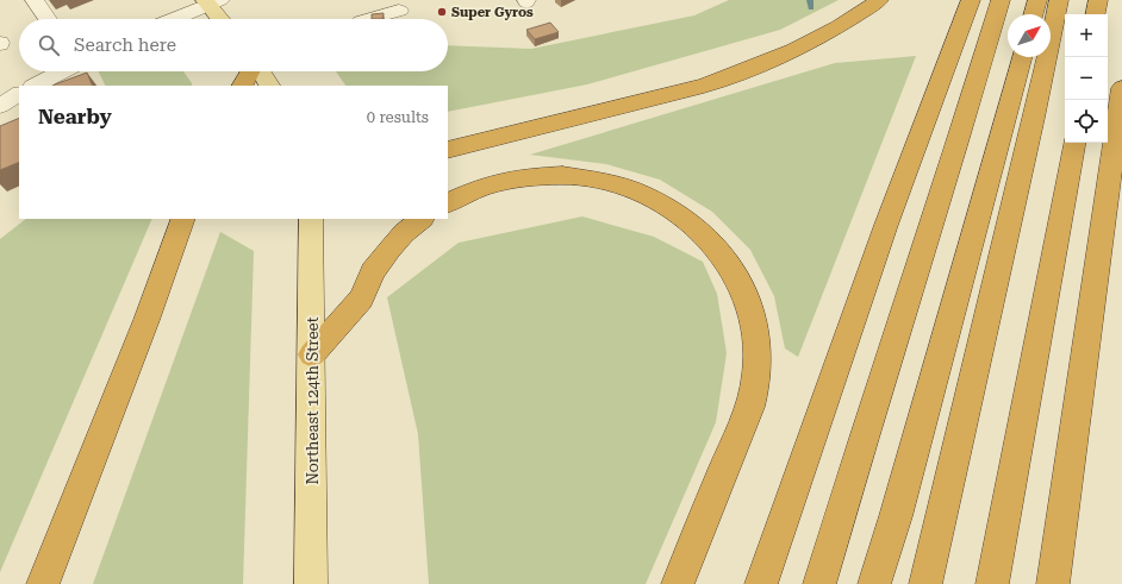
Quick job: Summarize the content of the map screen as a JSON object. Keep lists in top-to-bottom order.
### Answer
{
  "streets": {
    "main road": ["Northeast 124th Street"]
  },
  "places": ["Super Gyros"],
  "north": "top right",
  "page": {
    "map_buttons": ["+", "−"],
    "search": "Search here",
    "heading": ["Nearby", "0 results"]
  }
}
